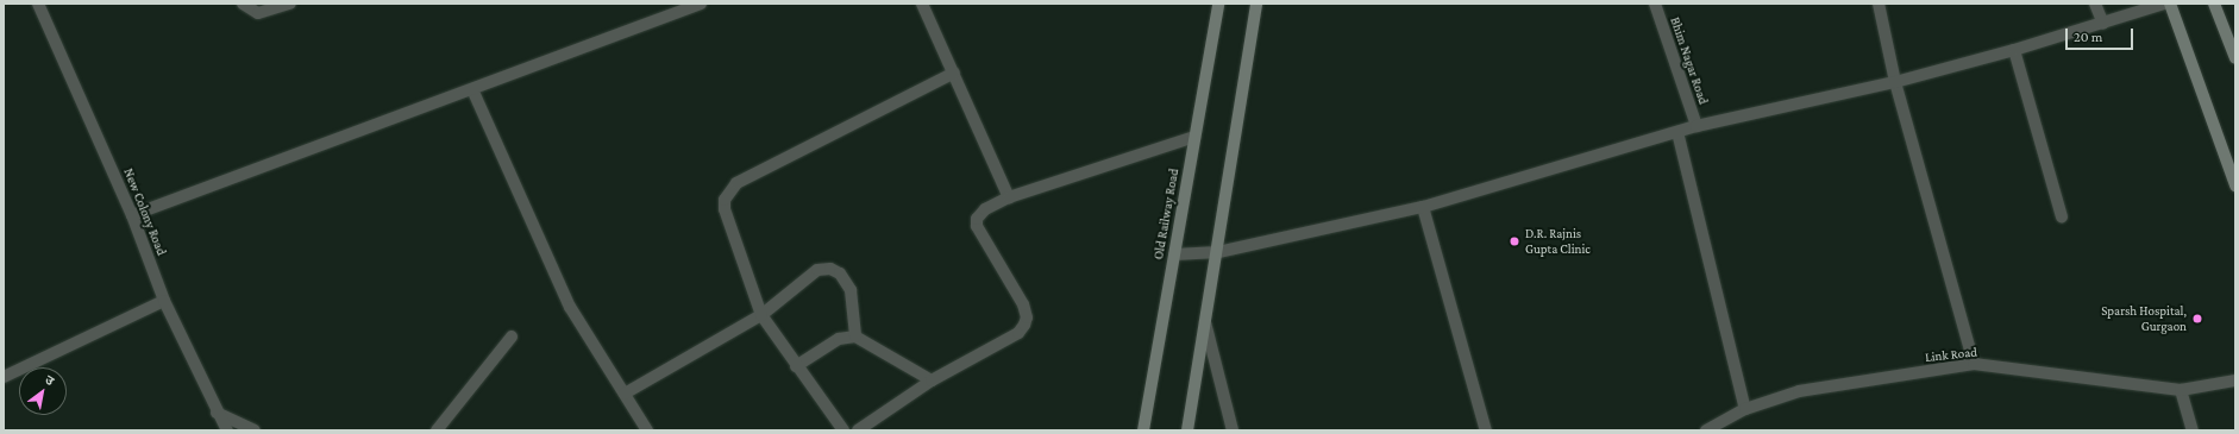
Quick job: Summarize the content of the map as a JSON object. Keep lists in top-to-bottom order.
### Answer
{
  "streets": {
    "main road": ["Old Railway Road"],
    "street": ["Bhim Nagar Road", "New Colony Road", "Link Road"]
  },
  "places": ["D.R. Rajnis Gupta Clinic", "Sparsh Hospital, Gurgaon"],
  "scale_bar": "20 m",
  "north": "top right"
}
